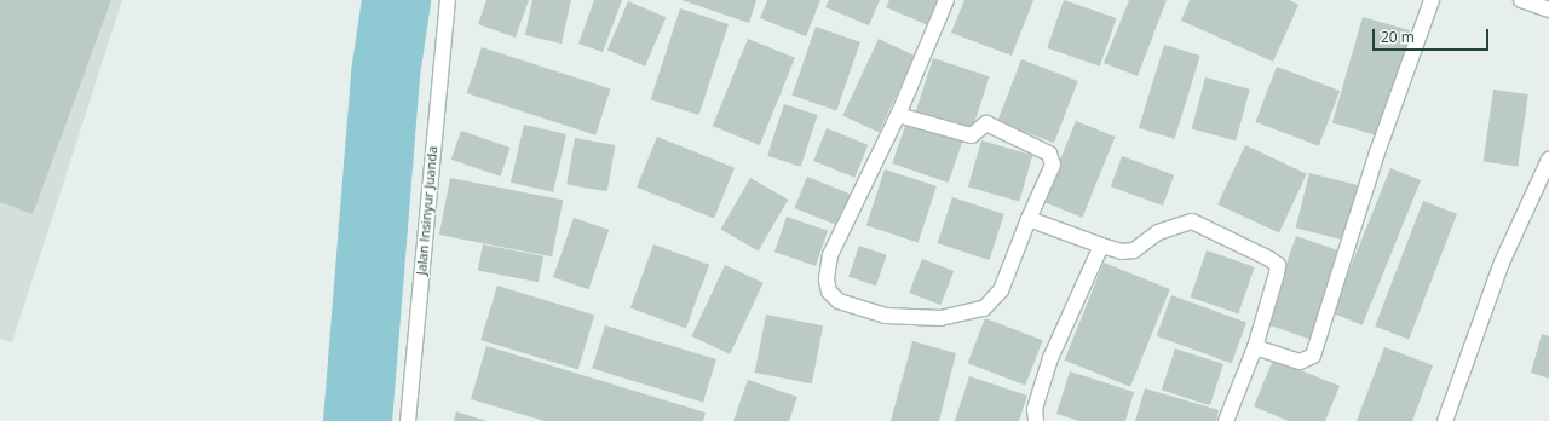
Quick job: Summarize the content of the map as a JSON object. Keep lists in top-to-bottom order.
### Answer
{
  "streets": {
    "street": ["Jalan Insinyur Juanda"]
  },
  "scale_bar": "20 m"
}
